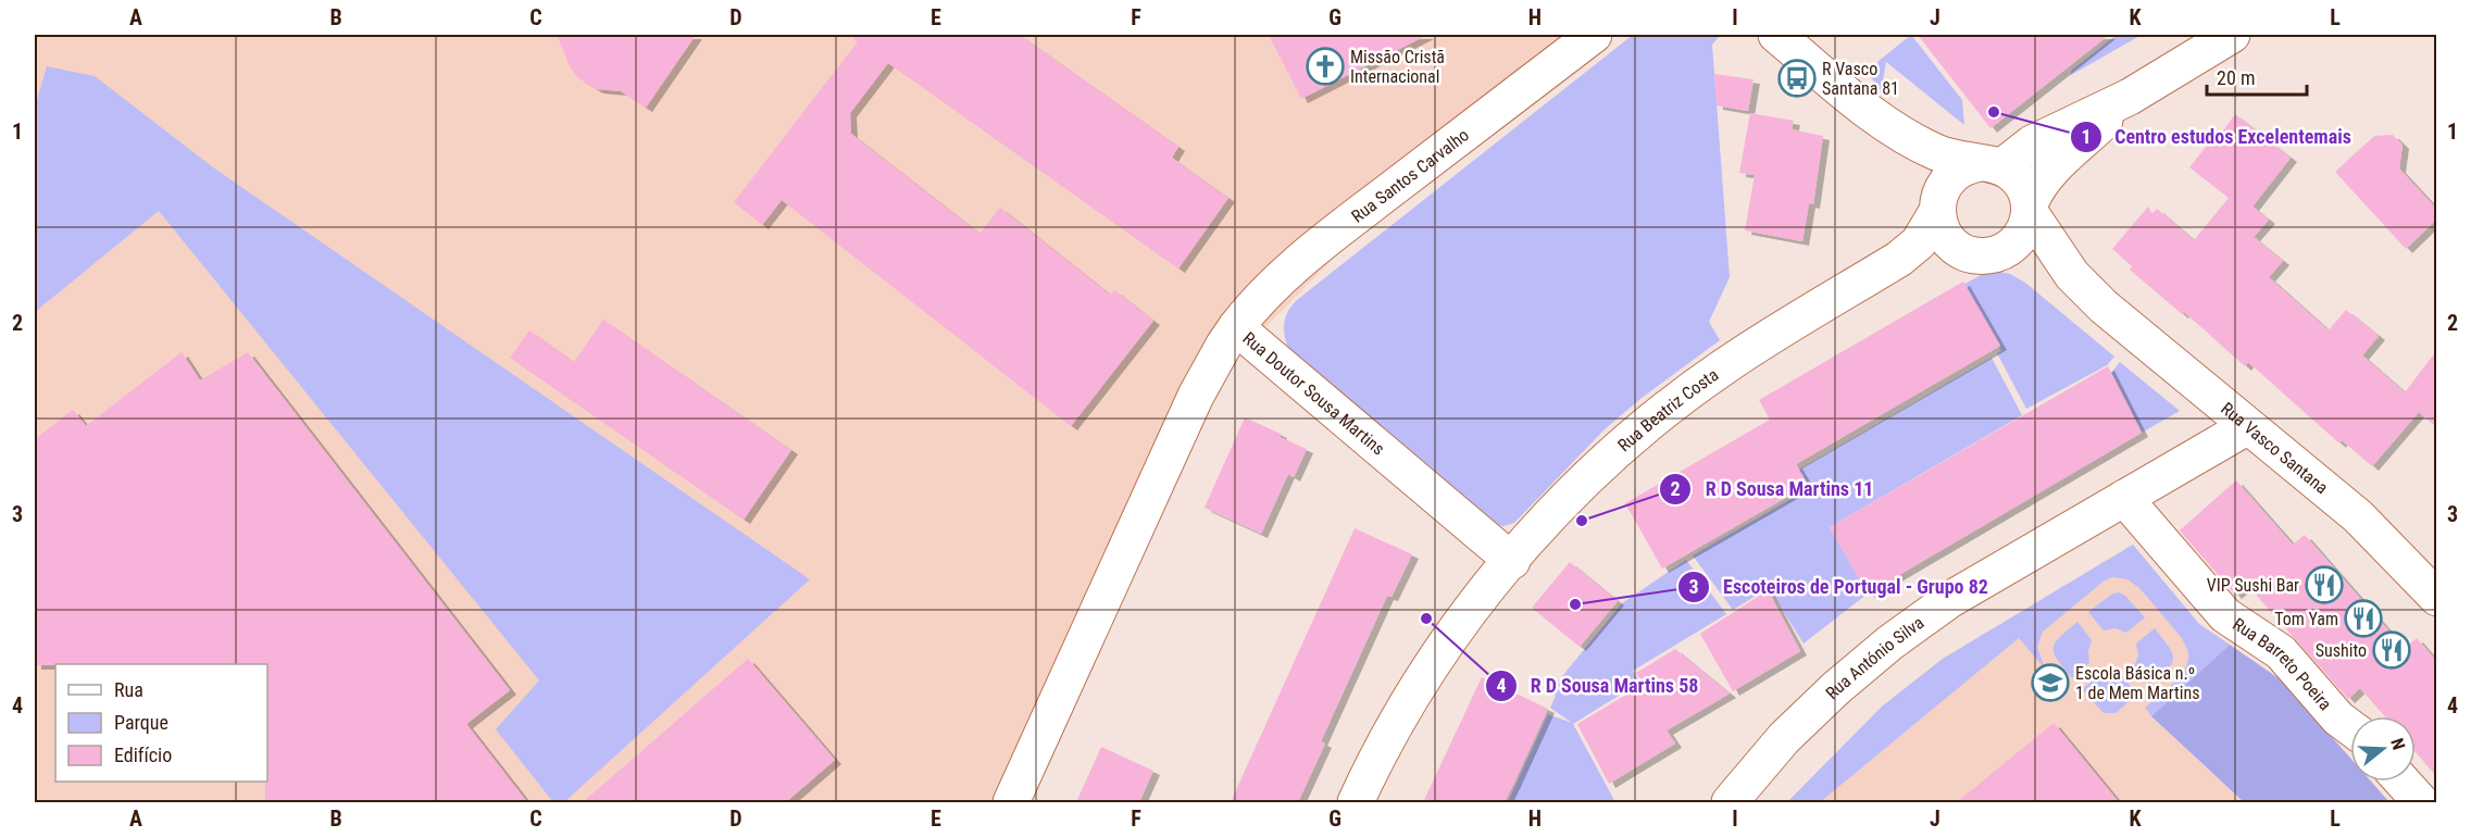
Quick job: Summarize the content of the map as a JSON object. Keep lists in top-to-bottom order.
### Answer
{
  "streets": {
    "street": [
      "Rua Santos Carvalho",
      "Rua Doutor Sousa Martins",
      "Rua Beatriz Costa",
      "Rua Vasco Santana",
      "Rua António Silva",
      "Rua Barreto Poeira"
    ]
  },
  "crossings": [
    ["Rua Santos Carvalho", "Rua Doutor Sousa Martins"],
    ["Rua Doutor Sousa Martins", "Rua Beatriz Costa"],
    ["Rua Beatriz Costa", "Rua Vasco Santana"],
    ["Rua Vasco Santana", "Rua António Silva"],
    ["Rua António Silva", "Rua Barreto Poeira"]
  ],
  "places": {
    "church": ["Missão Cristã Internacional"],
    "bus stop": ["R Vasco Santana 81"],
    "other": [
      "Centro estudos Excelentemais",
      "R D Sousa Martins 11",
      "Escoteiros de Portugal - Grupo 82",
      "R D Sousa Martins 58"
    ],
    "restaurant": ["VIP Sushi Bar", "Tom Yam", "Sushito"],
    "school or university": ["Escola Básica n.º 1 de Mem Martins"]
  },
  "legend": ["Rua", "Parque", "Edifício"],
  "scale_bar": "20 m",
  "north": "right",
  "grid": {
    "columns": [
      "A",
      "B",
      "C",
      "D",
      "E",
      "F",
      "G",
      "H",
      "I",
      "J",
      "K",
      "L"
    ],
    "rows": [
      "1",
      "2",
      "3",
      "4"
    ]
  }
}
